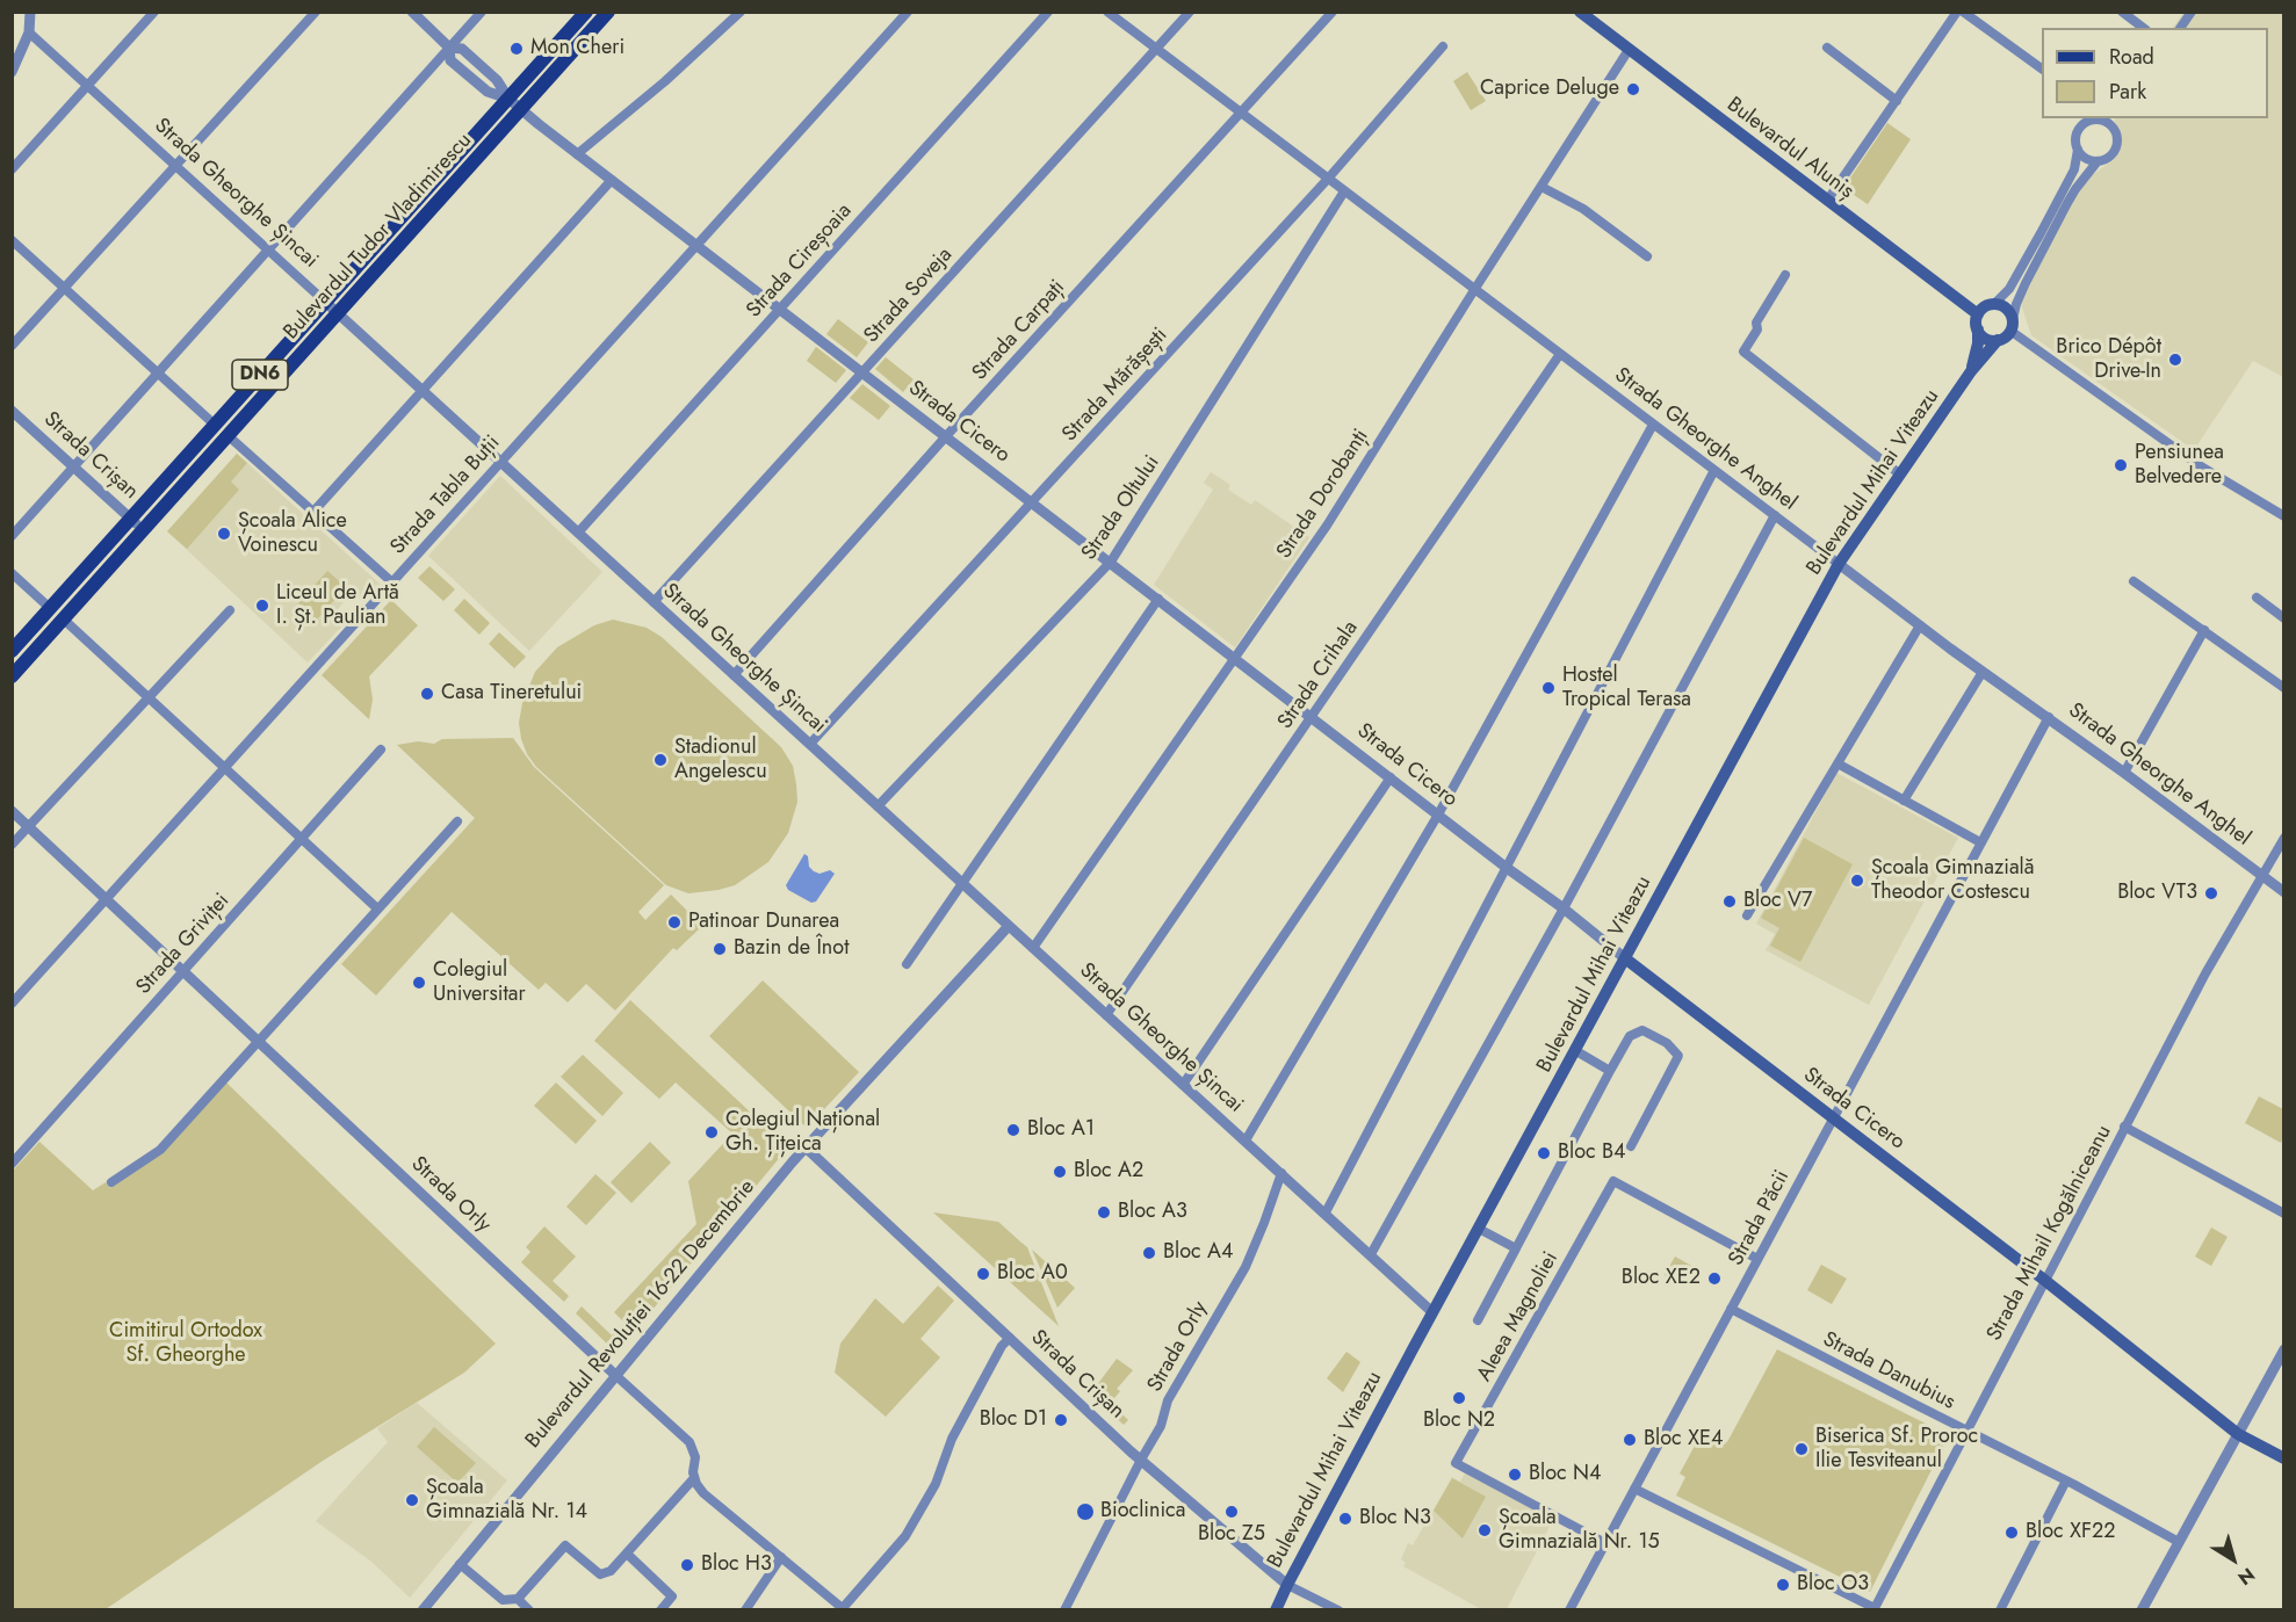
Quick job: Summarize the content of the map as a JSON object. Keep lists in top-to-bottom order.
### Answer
{
  "streets": {
    "main road": [
      "Bulevardul Aluniș",
      "Bulevardul Tudor Vladimirescu",
      "DN6",
      "Strada Cicero",
      "Bulevardul Mihai Viteazu"
    ],
    "street": [
      "Strada Gheorghe Șincai",
      "Strada Cireșoaia",
      "Strada Soveja",
      "Strada Carpați",
      "Strada Mărășești",
      "Strada Gheorghe Anghel",
      "Strada Crișan",
      "Strada Dorobanți",
      "Strada Tabla Buții",
      "Strada Oltului",
      "Strada Crihala",
      "Strada Griviței",
      "Strada Orly",
      "Strada Păcii",
      "Strada Mihail Kogălniceanu",
      "Bulevardul Revoluției 16-22 Decembrie",
      "Aleea Magnoliei",
      "Strada Danubius"
    ]
  },
  "crossings": [
    ["Bulevardul Aluniș", "Bulevardul Mihai Viteazu"],
    ["Bulevardul Aluniș", "Strada Dorobanți"],
    ["Strada Gheorghe Șincai", "Bulevardul Tudor Vladimirescu"],
    ["Strada Gheorghe Șincai", "Strada Cireșoaia"],
    ["Strada Gheorghe Șincai", "Strada Soveja"],
    ["Strada Gheorghe Șincai", "Strada Carpați"],
    ["Strada Gheorghe Șincai", "Strada Mărășești"],
    ["Strada Gheorghe Șincai", "Bulevardul Mihai Viteazu"],
    ["Strada Gheorghe Șincai", "Strada Dorobanți"],
    ["Strada Gheorghe Șincai", "Strada Tabla Buții"],
    ["Strada Gheorghe Șincai", "Strada Oltului"],
    ["Strada Gheorghe Șincai", "Strada Crihala"],
    ["Strada Gheorghe Șincai", "Strada Orly"],
    ["Strada Gheorghe Șincai", "Bulevardul Revoluției 16-22 Decembrie"],
    ["Bulevardul Tudor Vladimirescu", "Strada Cicero"],
    ["Bulevardul Tudor Vladimirescu", "Strada Crișan"],
    ["Strada Cireșoaia", "Strada Cicero"],
    ["Strada Soveja", "Strada Cicero"],
    ["Strada Soveja", "Strada Gheorghe Anghel"],
    ["Strada Carpați", "Strada Cicero"],
    ["Strada Carpați", "Strada Gheorghe Anghel"],
    ["Strada Mărășești", "Strada Cicero"],
    ["Strada Mărășești", "Strada Gheorghe Anghel"],
    ["Strada Cicero", "Bulevardul Mihai Viteazu"],
    ["Strada Cicero", "Strada Dorobanți"],
    ["Strada Cicero", "Strada Tabla Buții"],
    ["Strada Cicero", "Strada Oltului"],
    ["Strada Cicero", "Strada Crihala"],
    ["Strada Cicero", "Strada Păcii"],
    ["Strada Cicero", "Strada Mihail Kogălniceanu"],
    ["Strada Gheorghe Anghel", "Bulevardul Mihai Viteazu"],
    ["Strada Gheorghe Anghel", "Strada Dorobanți"],
    ["Strada Gheorghe Anghel", "Strada Oltului"],
    ["Strada Gheorghe Anghel", "Strada Crihala"],
    ["Strada Gheorghe Anghel", "Strada Păcii"],
    ["Strada Gheorghe Anghel", "Strada Mihail Kogălniceanu"],
    ["Strada Crișan", "Bulevardul Mihai Viteazu"],
    ["Strada Crișan", "Strada Orly"],
    ["Strada Crișan", "Bulevardul Revoluției 16-22 Decembrie"],
    ["Strada Tabla Buții", "Strada Orly"],
    ["Strada Griviței", "Strada Orly"],
    ["Strada Orly", "Bulevardul Revoluției 16-22 Decembrie"],
    ["Strada Păcii", "Aleea Magnoliei"],
    ["Strada Păcii", "Strada Danubius"],
    ["Strada Mihail Kogălniceanu", "Strada Danubius"]
  ],
  "parks": ["Cimitirul Ortodox Sf. Gheorghe"],
  "places": [
    "Mon Cheri",
    "Caprice Deluge",
    "Brico Dépôt Drive-In",
    "Pensiunea Belvedere",
    "Școala Alice Voinescu",
    "Liceul de Artă I. Șt. Paulian",
    "Hostel Tropical Terasa",
    "Casa Tineretului",
    "Stadionul Angelescu",
    "Școala Gimnazială Theodor Costescu",
    "Bloc VT3",
    "Bloc V7",
    "Patinoar Dunarea",
    "Bazin de Înot",
    "Colegiul Universitar",
    "Bloc A1",
    "Colegiul Național Gh. Țițeica",
    "Bloc B4",
    "Bloc A2",
    "Bloc A3",
    "Bloc A4",
    "Bloc A0",
    "Bloc XE2",
    "Bloc N2",
    "Bloc D1",
    "Bloc XE4",
    "Biserica Sf. Proroc Ilie Tesviteanul",
    "Bloc N4",
    "Școala Gimnazială Nr. 14",
    "Bioclinica",
    "Bloc Z5",
    "Bloc N3",
    "Școala Gimnazială Nr. 15",
    "Bloc XF22",
    "Bloc H3",
    "Bloc O3"
  ],
  "legend": ["Road", "Park"],
  "north": "bottom right"
}
